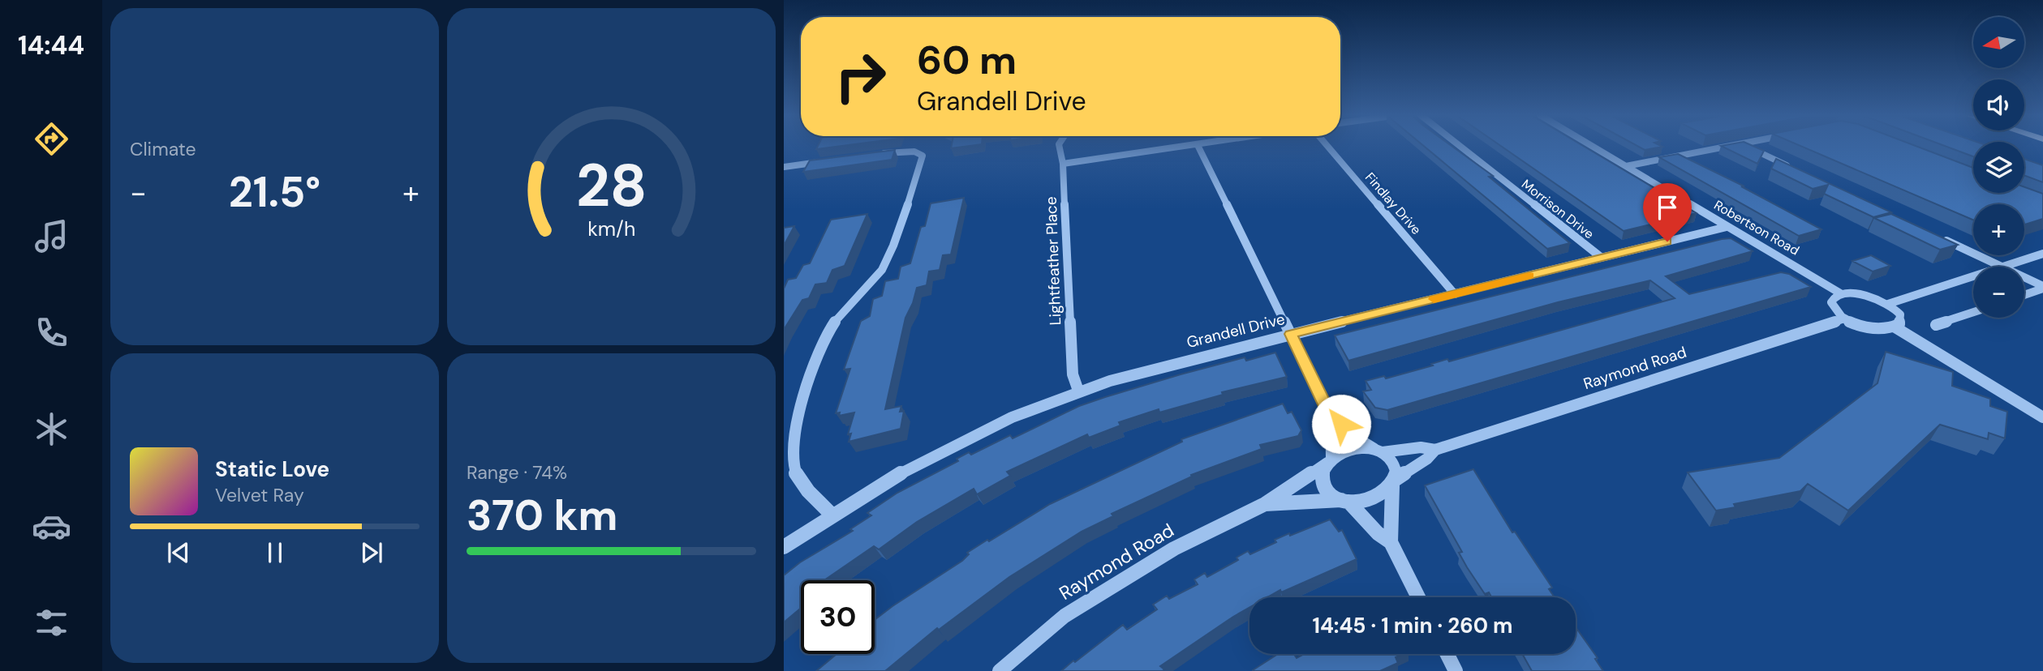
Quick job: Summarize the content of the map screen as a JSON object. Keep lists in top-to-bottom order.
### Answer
{
  "streets": {
    "street": [
      "Findlay Drive",
      "Morrison Drive",
      "Robertson Road",
      "Lightfeather Place",
      "Grandell Drive",
      "Raymond Road"
    ]
  },
  "crossings": [
    ["Findlay Drive", "Grandell Drive"],
    ["Morrison Drive", "Grandell Drive"],
    ["Robertson Road", "Grandell Drive"],
    ["Lightfeather Place", "Grandell Drive"]
  ],
  "north": "left",
  "page": {
    "tabs": "14:44",
    "tile": [
      "Climate",
      ["Range · 74%", "370 km"]
    ],
    "map_buttons": ["+", "−"],
    "turn": ["60 m", "Grandell Drive"],
    "heat": ["−", "21.5°", "+"],
    "song": ["Static Love", "Velvet Ray"],
    "limit": "30",
    "trip": "14:45 · 1 min · 260 m",
    "gauge": ["28", "km/h"]
  }
}
